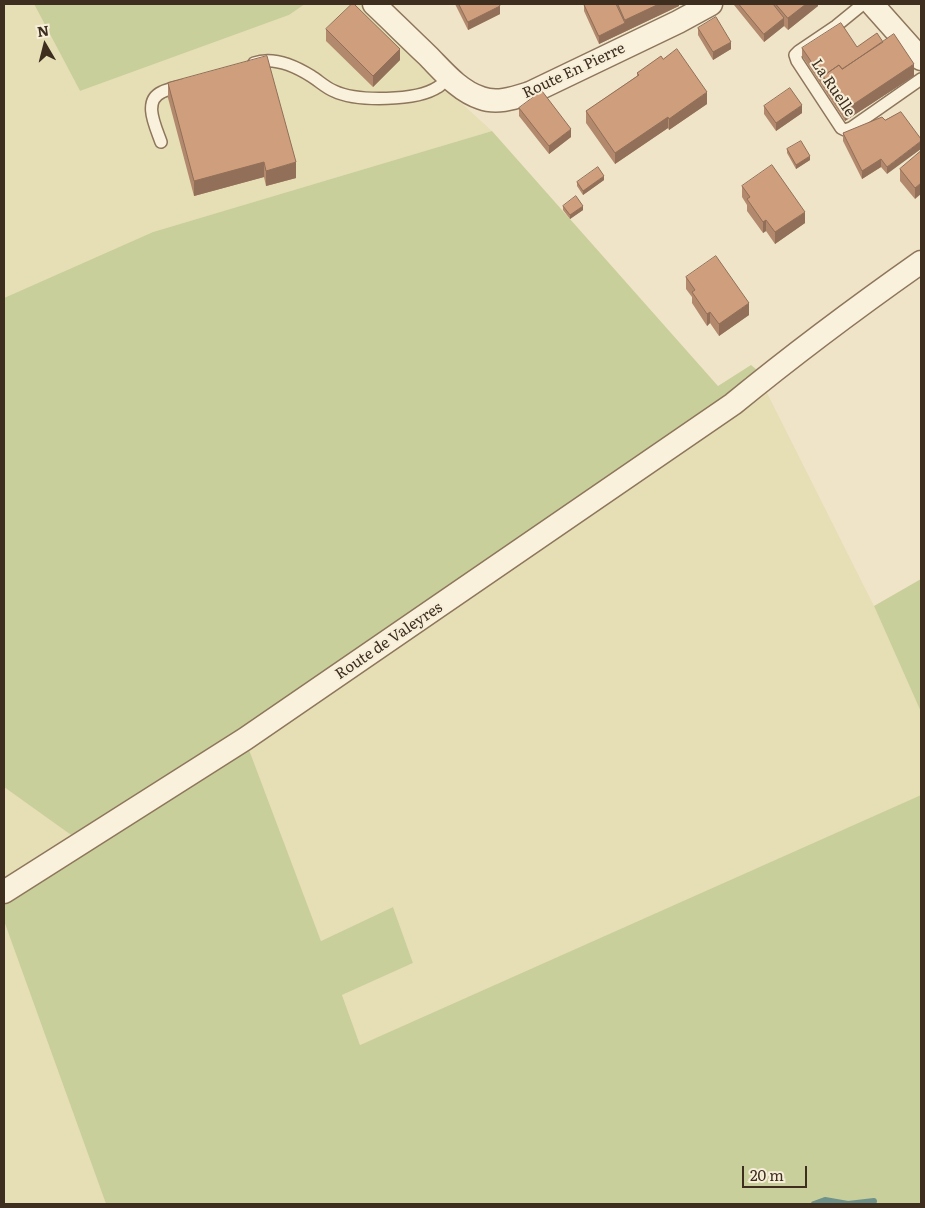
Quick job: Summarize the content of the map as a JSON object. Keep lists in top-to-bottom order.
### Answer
{
  "streets": {
    "street": ["Route En Pierre", "Route de Valeyres"],
    "lane": ["La Ruelle"]
  },
  "scale_bar": "20 m",
  "north": "top"
}
